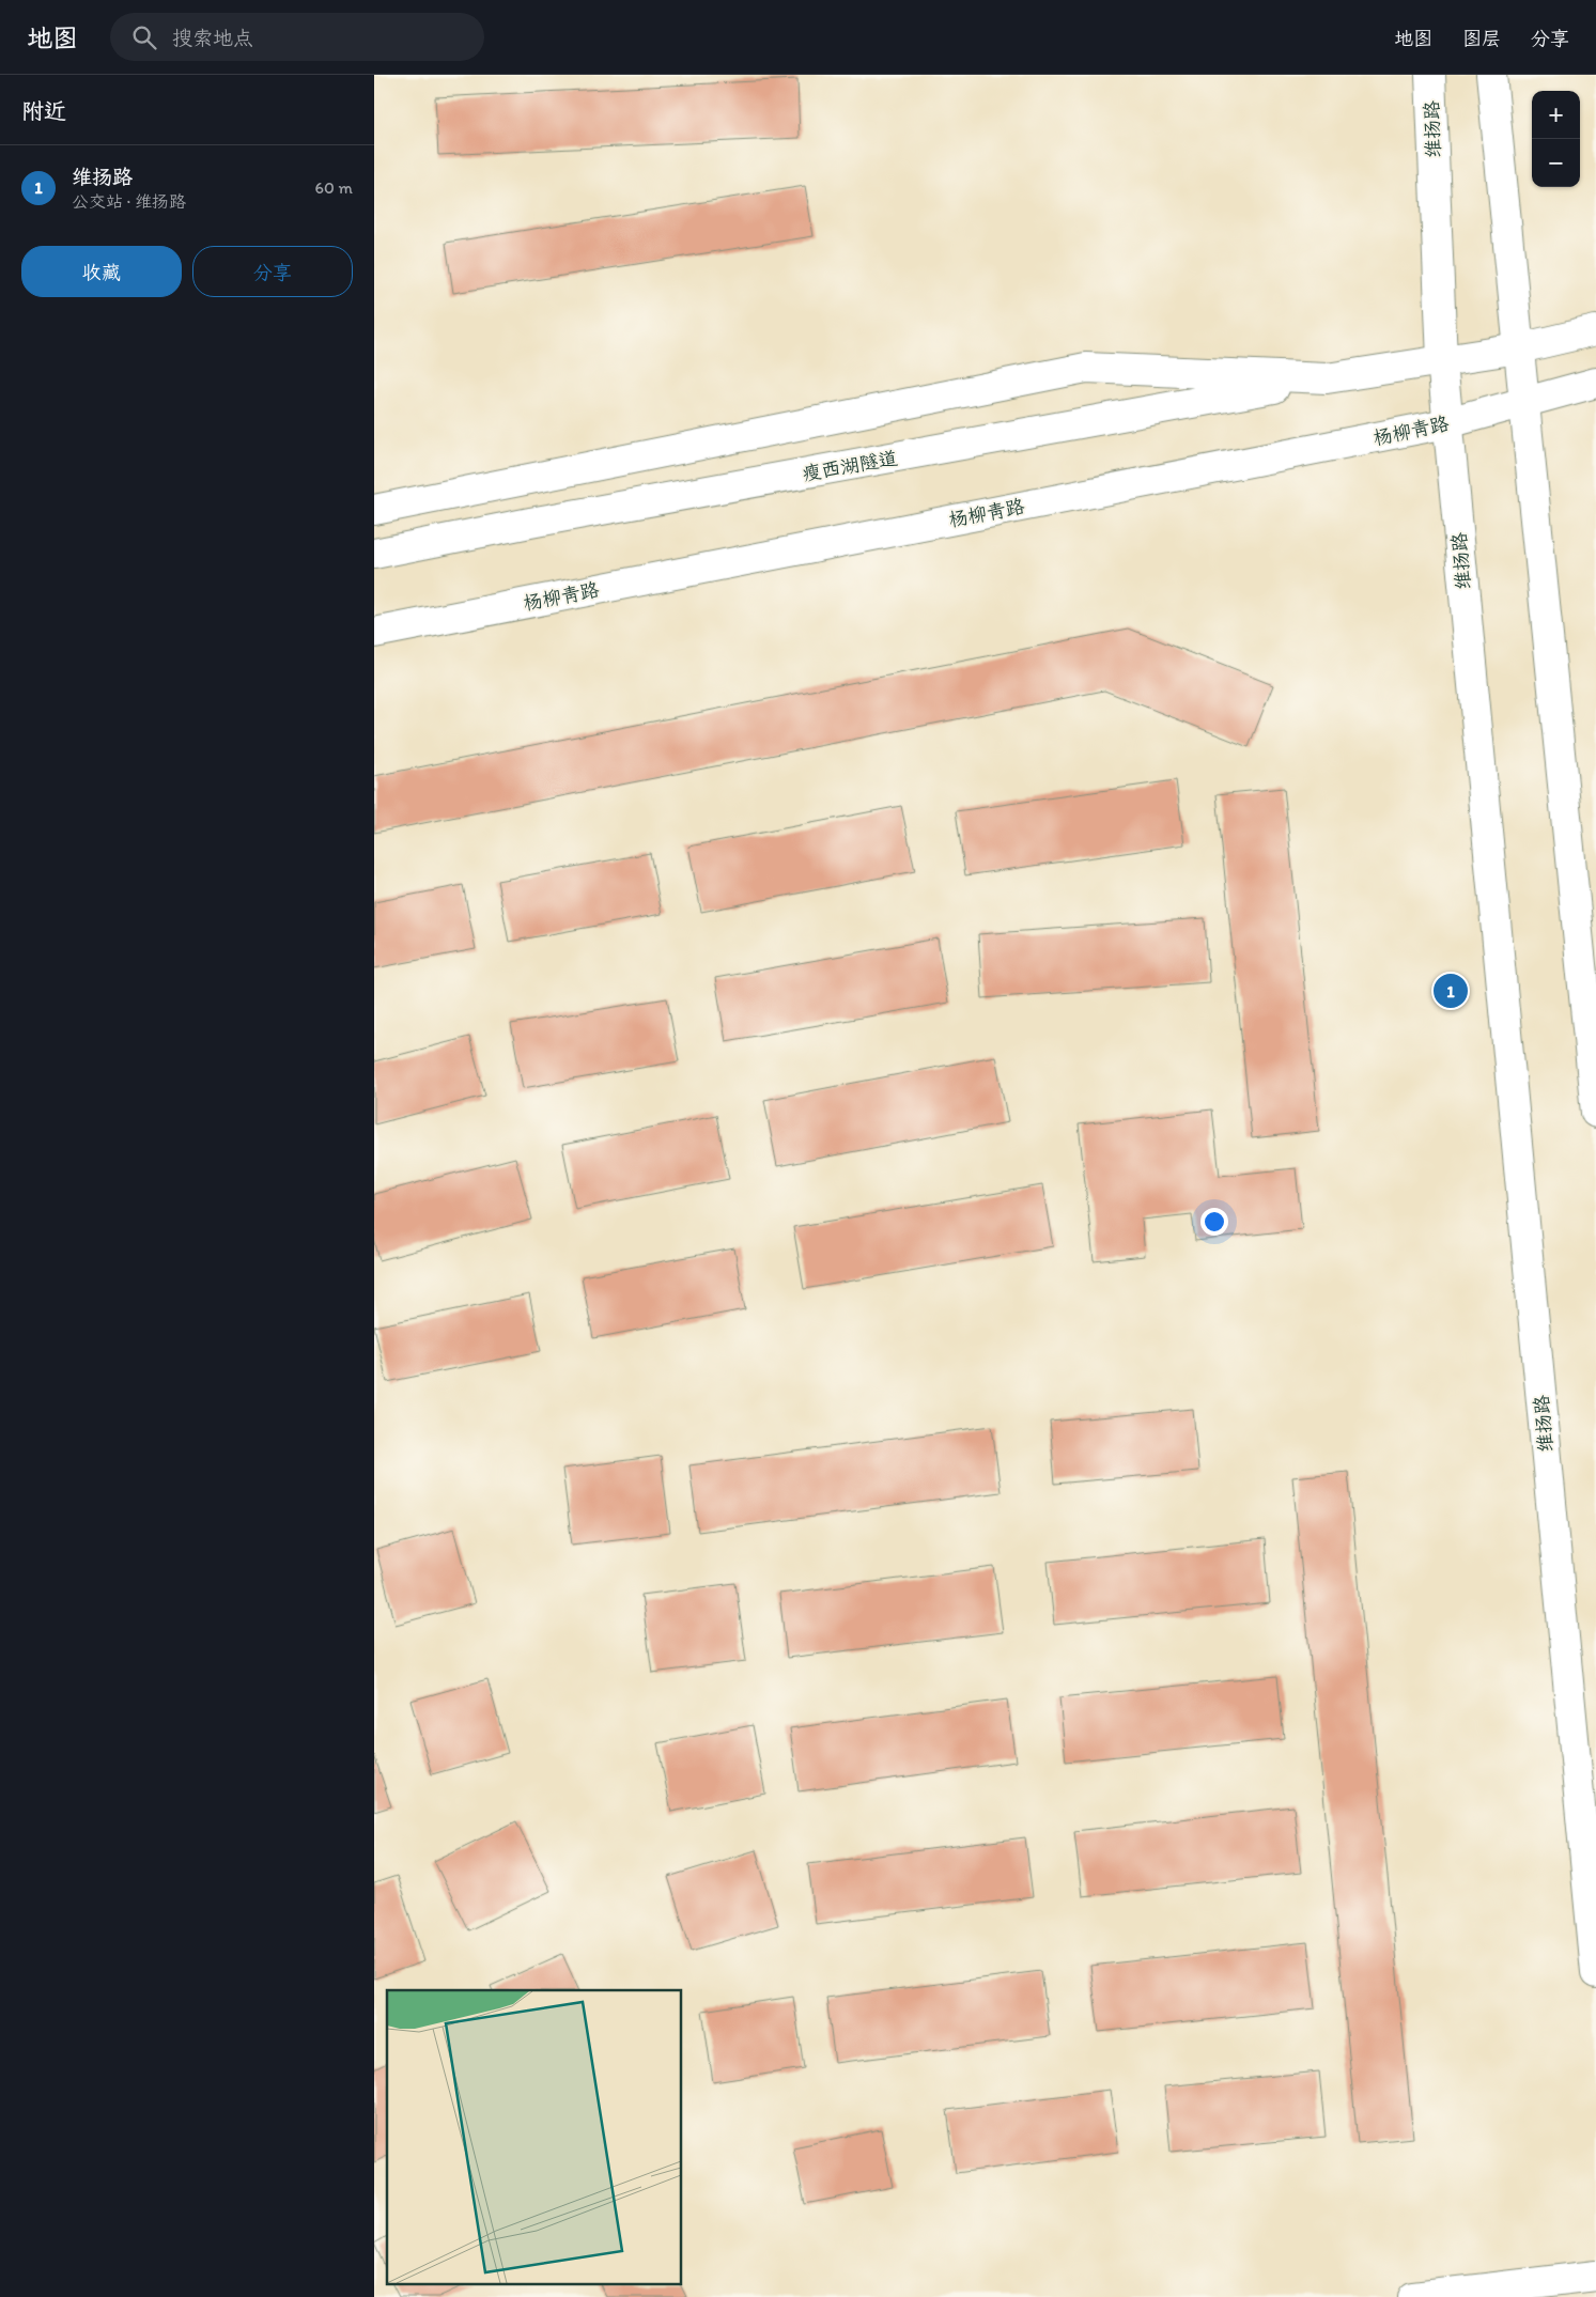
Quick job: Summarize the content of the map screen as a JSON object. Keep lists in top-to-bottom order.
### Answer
{
  "streets": {
    "main road": ["维扬路", "杨柳青路", "瘦西湖隧道"]
  },
  "crossings": [
    ["维扬路", "杨柳青路"]
  ],
  "page": {
    "header": "地图",
    "search": "搜索地点",
    "nav": ["地图", "图层", "分享"],
    "heading": "附近",
    "map_buttons": ["+", "−"],
    "list": [
      {
        "mark": "1",
        "name": "维扬路",
        "note": "公交站 · 维扬路",
        "value": "60 m"
      }
    ],
    "buttons": ["收藏", "分享"],
    "pins": "1"
  }
}
